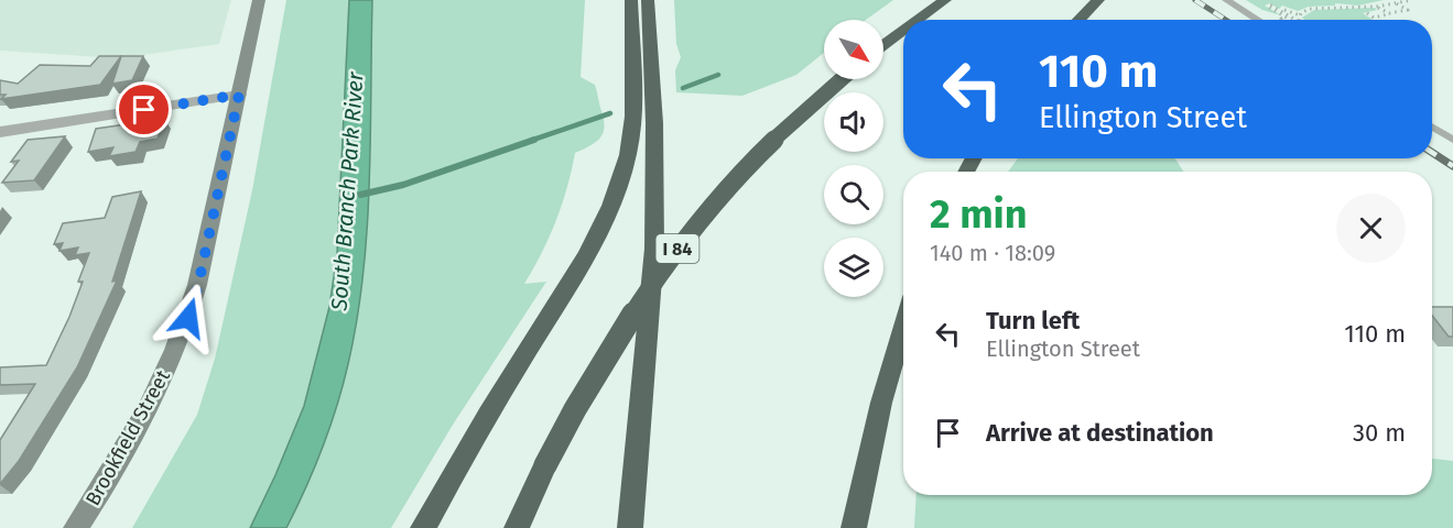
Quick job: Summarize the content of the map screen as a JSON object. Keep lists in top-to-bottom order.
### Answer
{
  "streets": {
    "highway": ["I 84"],
    "street": ["Brookfield Street"]
  },
  "water": ["South Branch Park River"],
  "north": "bottom right",
  "page": {
    "turn": ["110 m", "Ellington Street"],
    "heading": ["2 min", "140 m · 18:09"],
    "list": [
      {
        "name": "Turn left",
        "note": "Ellington Street",
        "value": "110 m"
      },
      {
        "name": "Arrive at destination",
        "value": "30 m"
      }
    ]
  }
}
